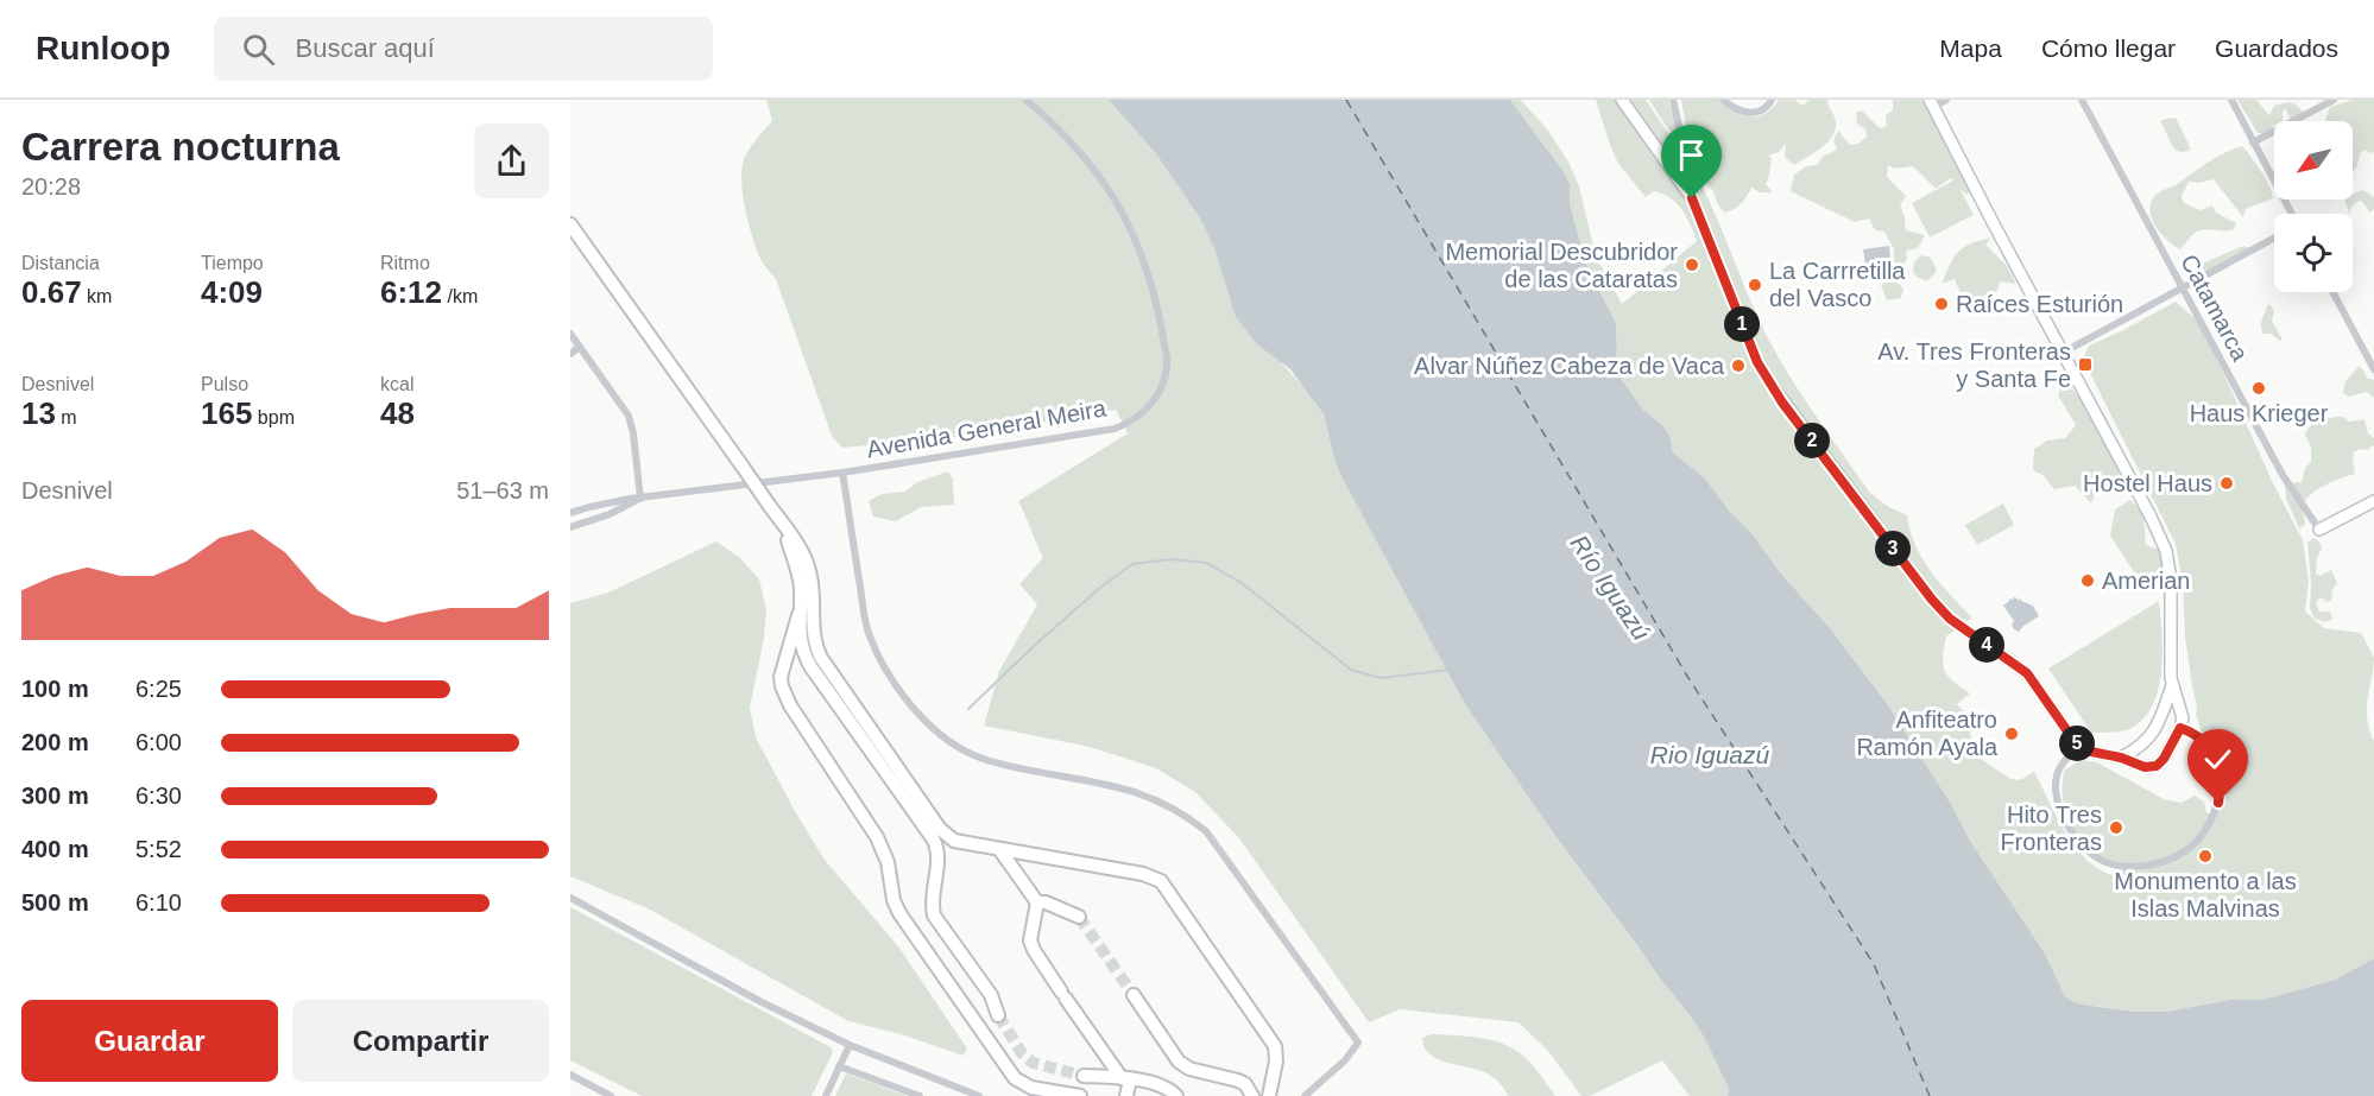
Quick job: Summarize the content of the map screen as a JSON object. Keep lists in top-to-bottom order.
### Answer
{
  "streets": {
    "street": ["Catamarca", "Avenida General Meira"]
  },
  "water": ["Río Iguazú", "Rio Iguazú"],
  "places": {
    "other": [
      "Memorial Descubridor de las Cataratas",
      "La Carrretilla del Vasco",
      "Raíces Esturión",
      "Alvar Núñez Cabeza de Vaca",
      "Haus Krieger",
      "Hostel Haus",
      "Amerian",
      "Anfiteatro Ramón Ayala",
      "Hito Tres Fronteras",
      "Monumento a las Islas Malvinas"
    ],
    "transit": ["Av. Tres Fronteras y Santa Fe"]
  },
  "north": "bottom left",
  "page": {
    "header": "Runloop",
    "search": "Buscar aquí",
    "nav": ["Mapa", "Cómo llegar", "Guardados"],
    "heading": ["Carrera nocturna", "20:28"],
    "stats": [
      ["Distancia", "0.67 km"],
      ["Tiempo", "4:09"],
      ["Ritmo", "6:12 /km"],
      ["Desnivel", "13 m"],
      ["Pulso", "165 bpm"],
      ["kcal", "48"]
    ],
    "pins": [
      "1",
      "2",
      "3",
      "4",
      "5"
    ],
    "chart": ["Desnivel", "51–63 m"],
    "list": [
      {
        "name": "100 m",
        "note": "6:25"
      },
      {
        "name": "200 m",
        "note": "6:00"
      },
      {
        "name": "300 m",
        "note": "6:30"
      },
      {
        "name": "400 m",
        "note": "5:52"
      },
      {
        "name": "500 m",
        "note": "6:10"
      }
    ],
    "buttons": ["Guardar", "Compartir"]
  }
}
